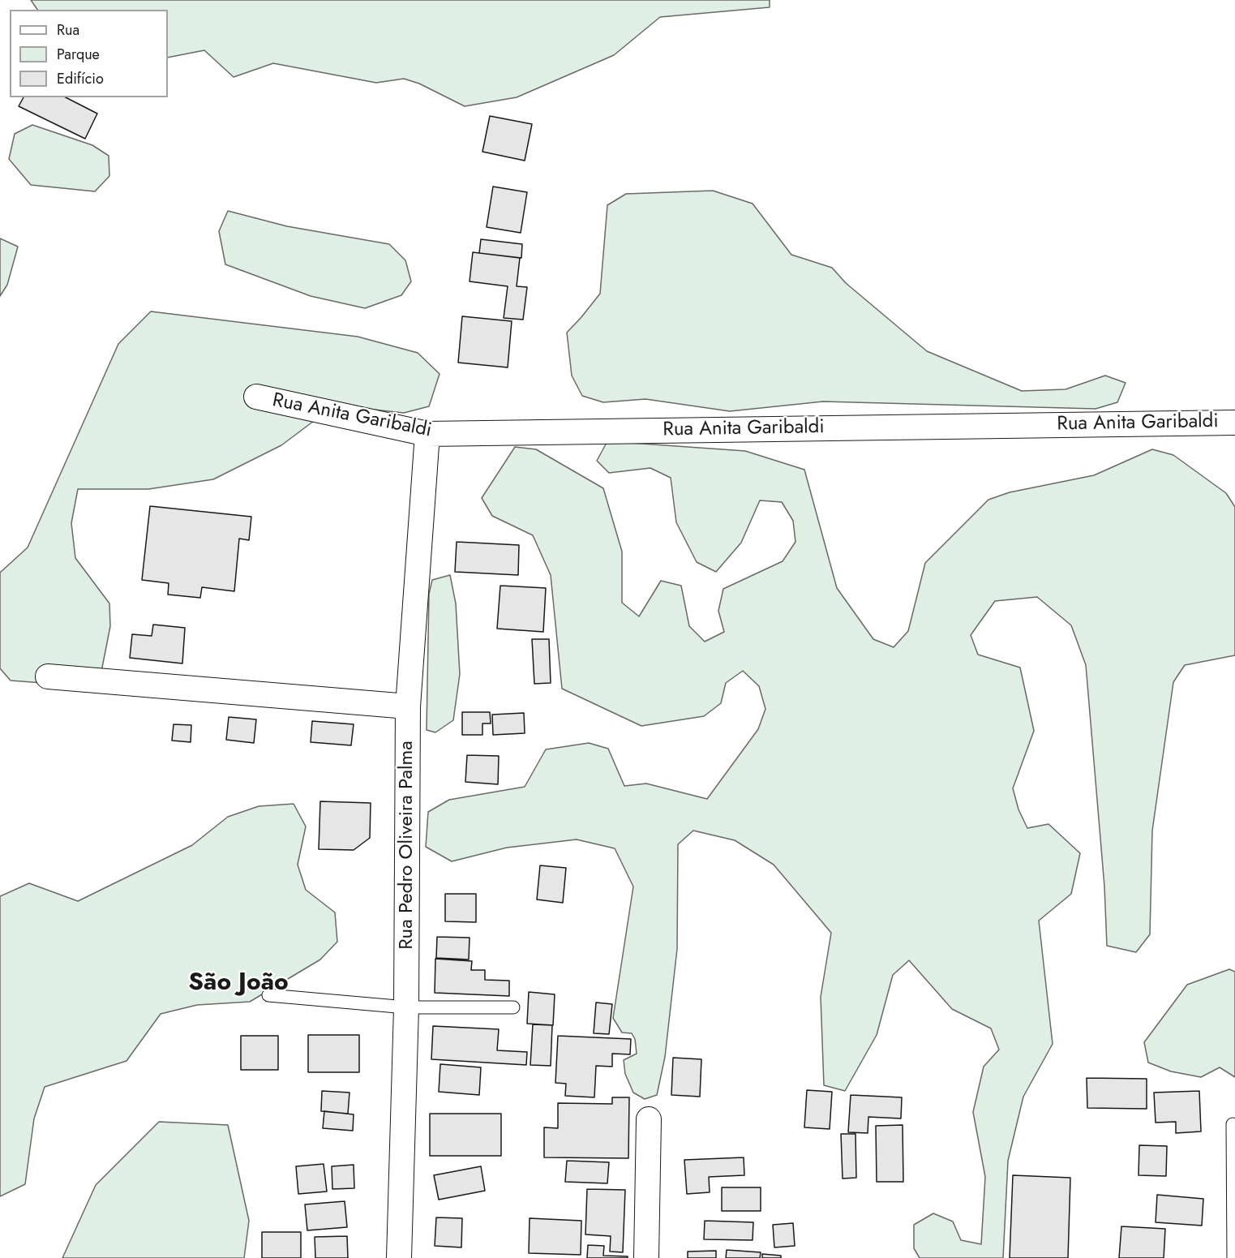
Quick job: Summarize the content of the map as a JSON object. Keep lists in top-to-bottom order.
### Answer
{
  "streets": {
    "street": ["Rua Anita Garibaldi", "Rua Pedro Oliveira Palma"]
  },
  "crossings": [
    ["Rua Anita Garibaldi", "Rua Pedro Oliveira Palma"]
  ],
  "districts": ["São João"],
  "legend": ["Rua", "Parque", "Edifício"]
}
